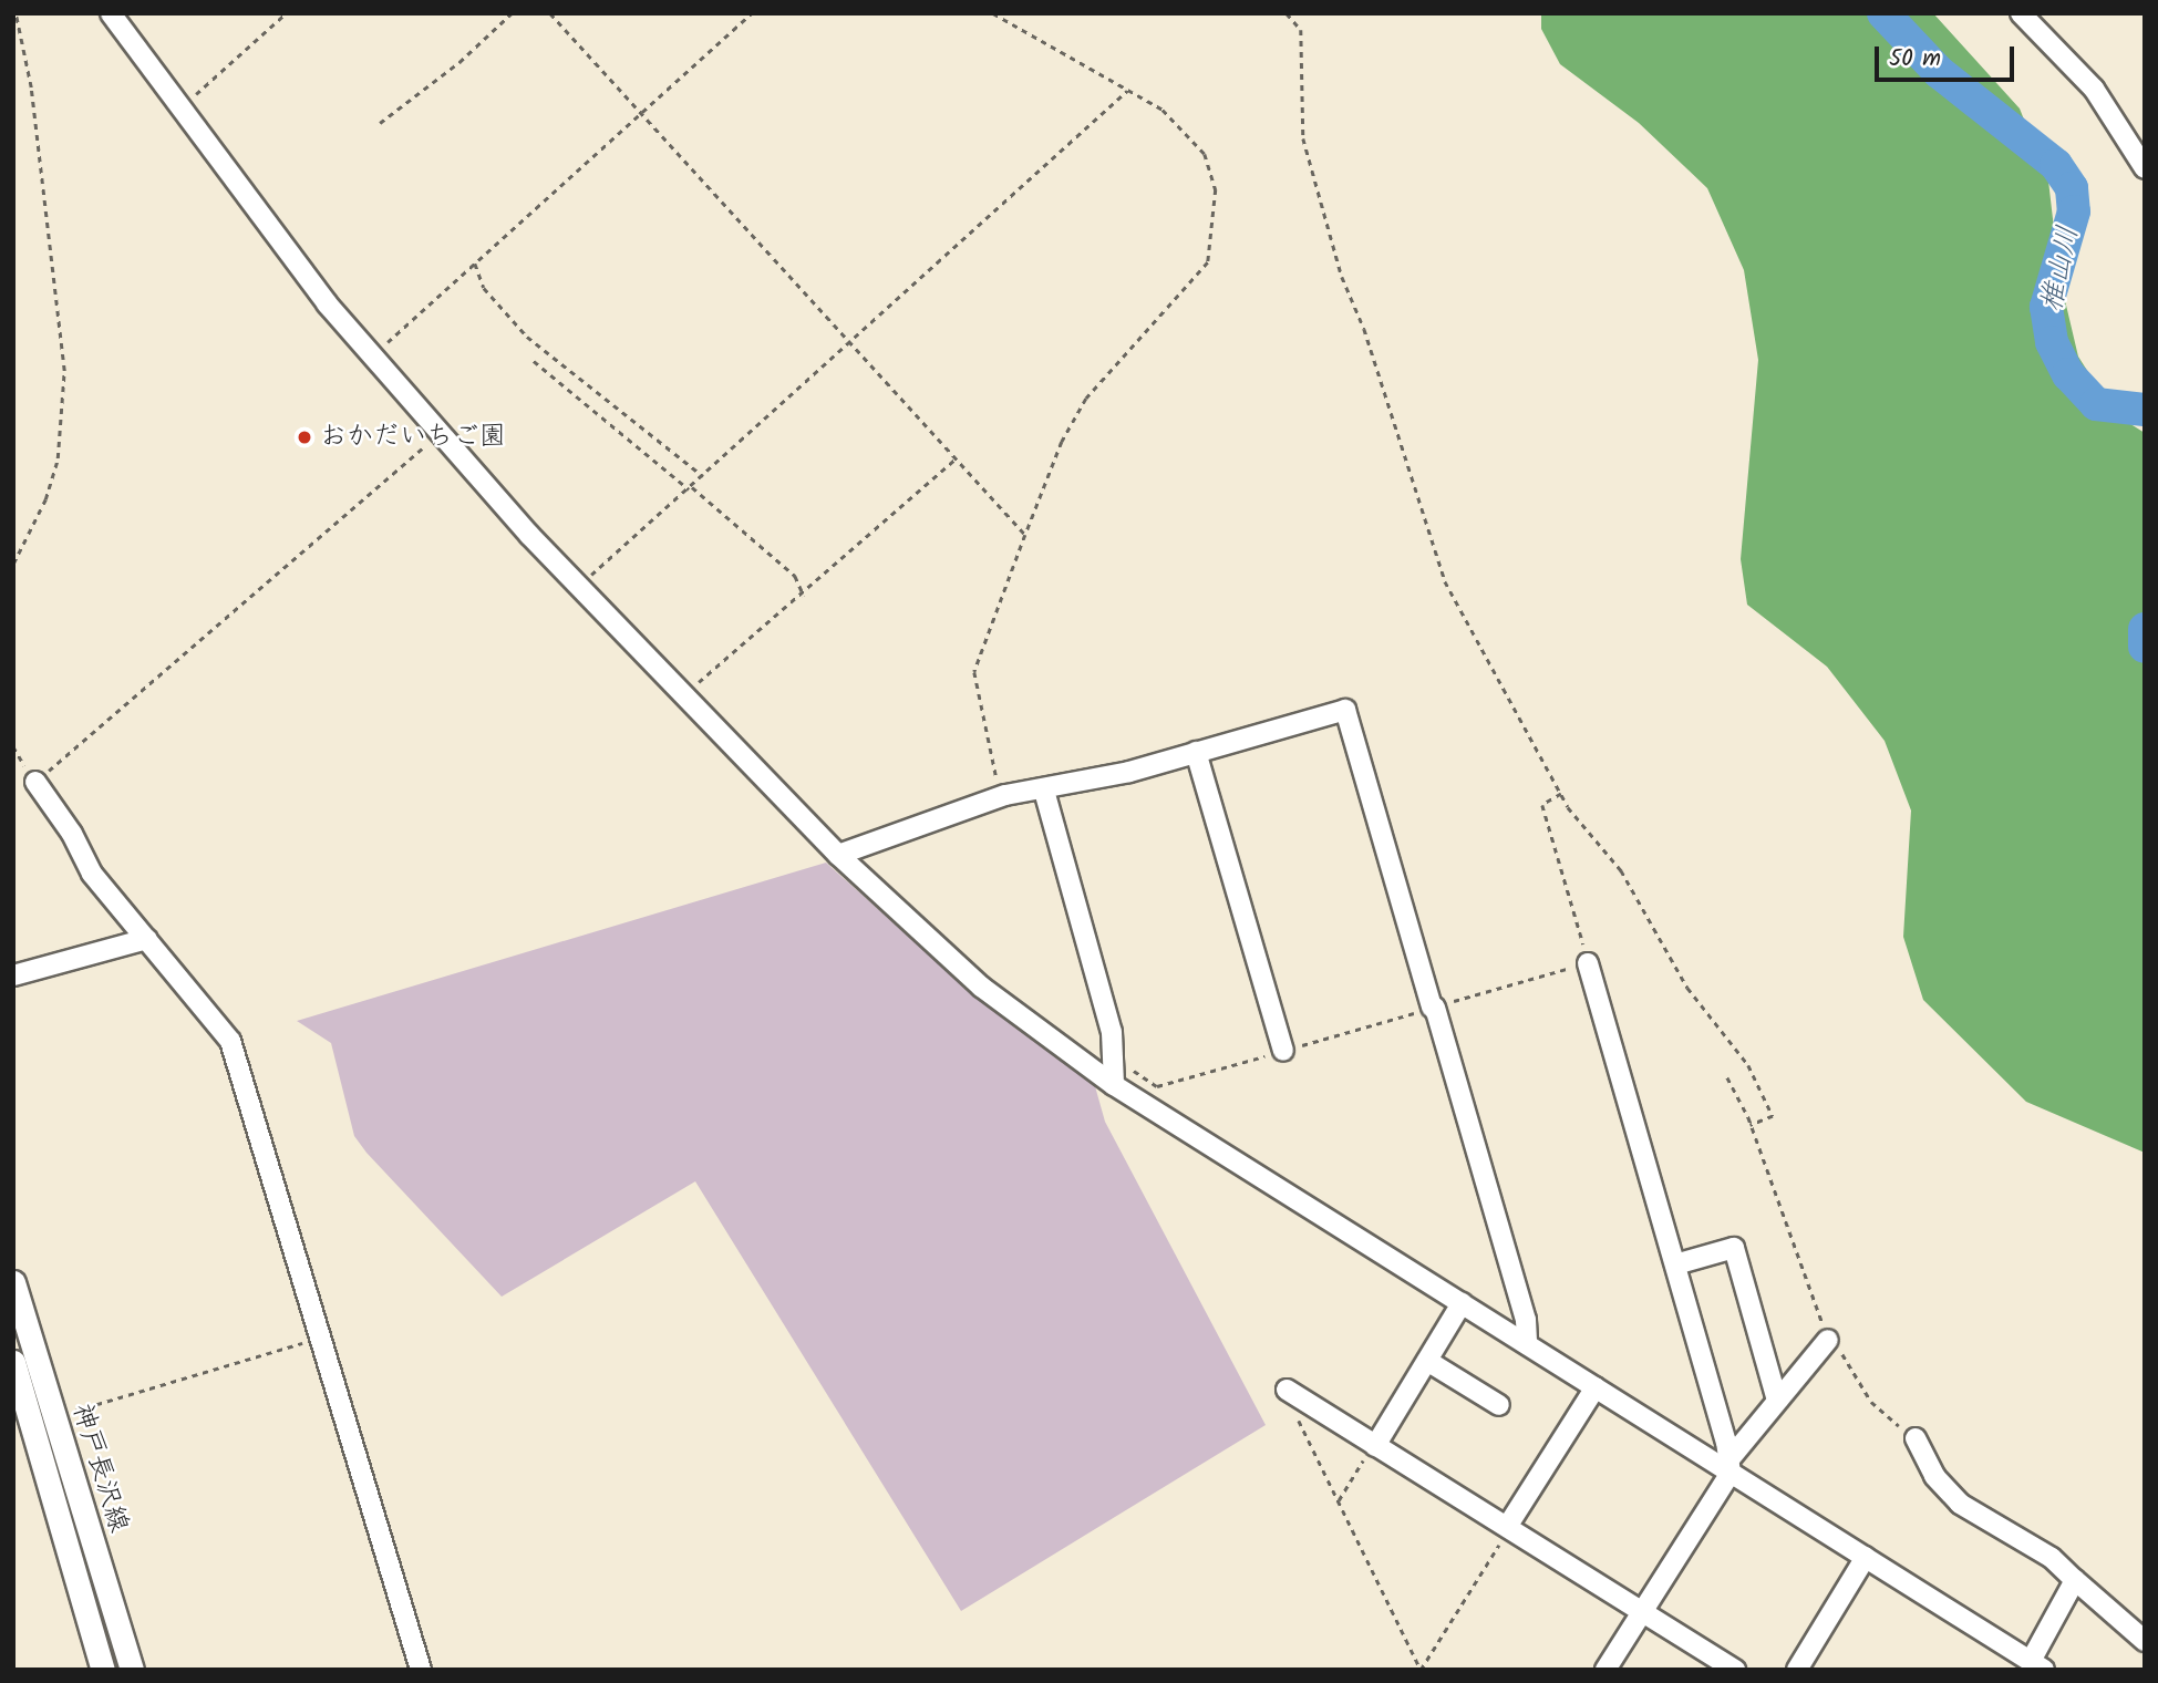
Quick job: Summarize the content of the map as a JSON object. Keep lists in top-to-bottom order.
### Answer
{
  "streets": {
    "main road": ["神戸長沢線"]
  },
  "water": ["椎山川"],
  "places": ["おかだいちご園"],
  "scale_bar": "50 m"
}
